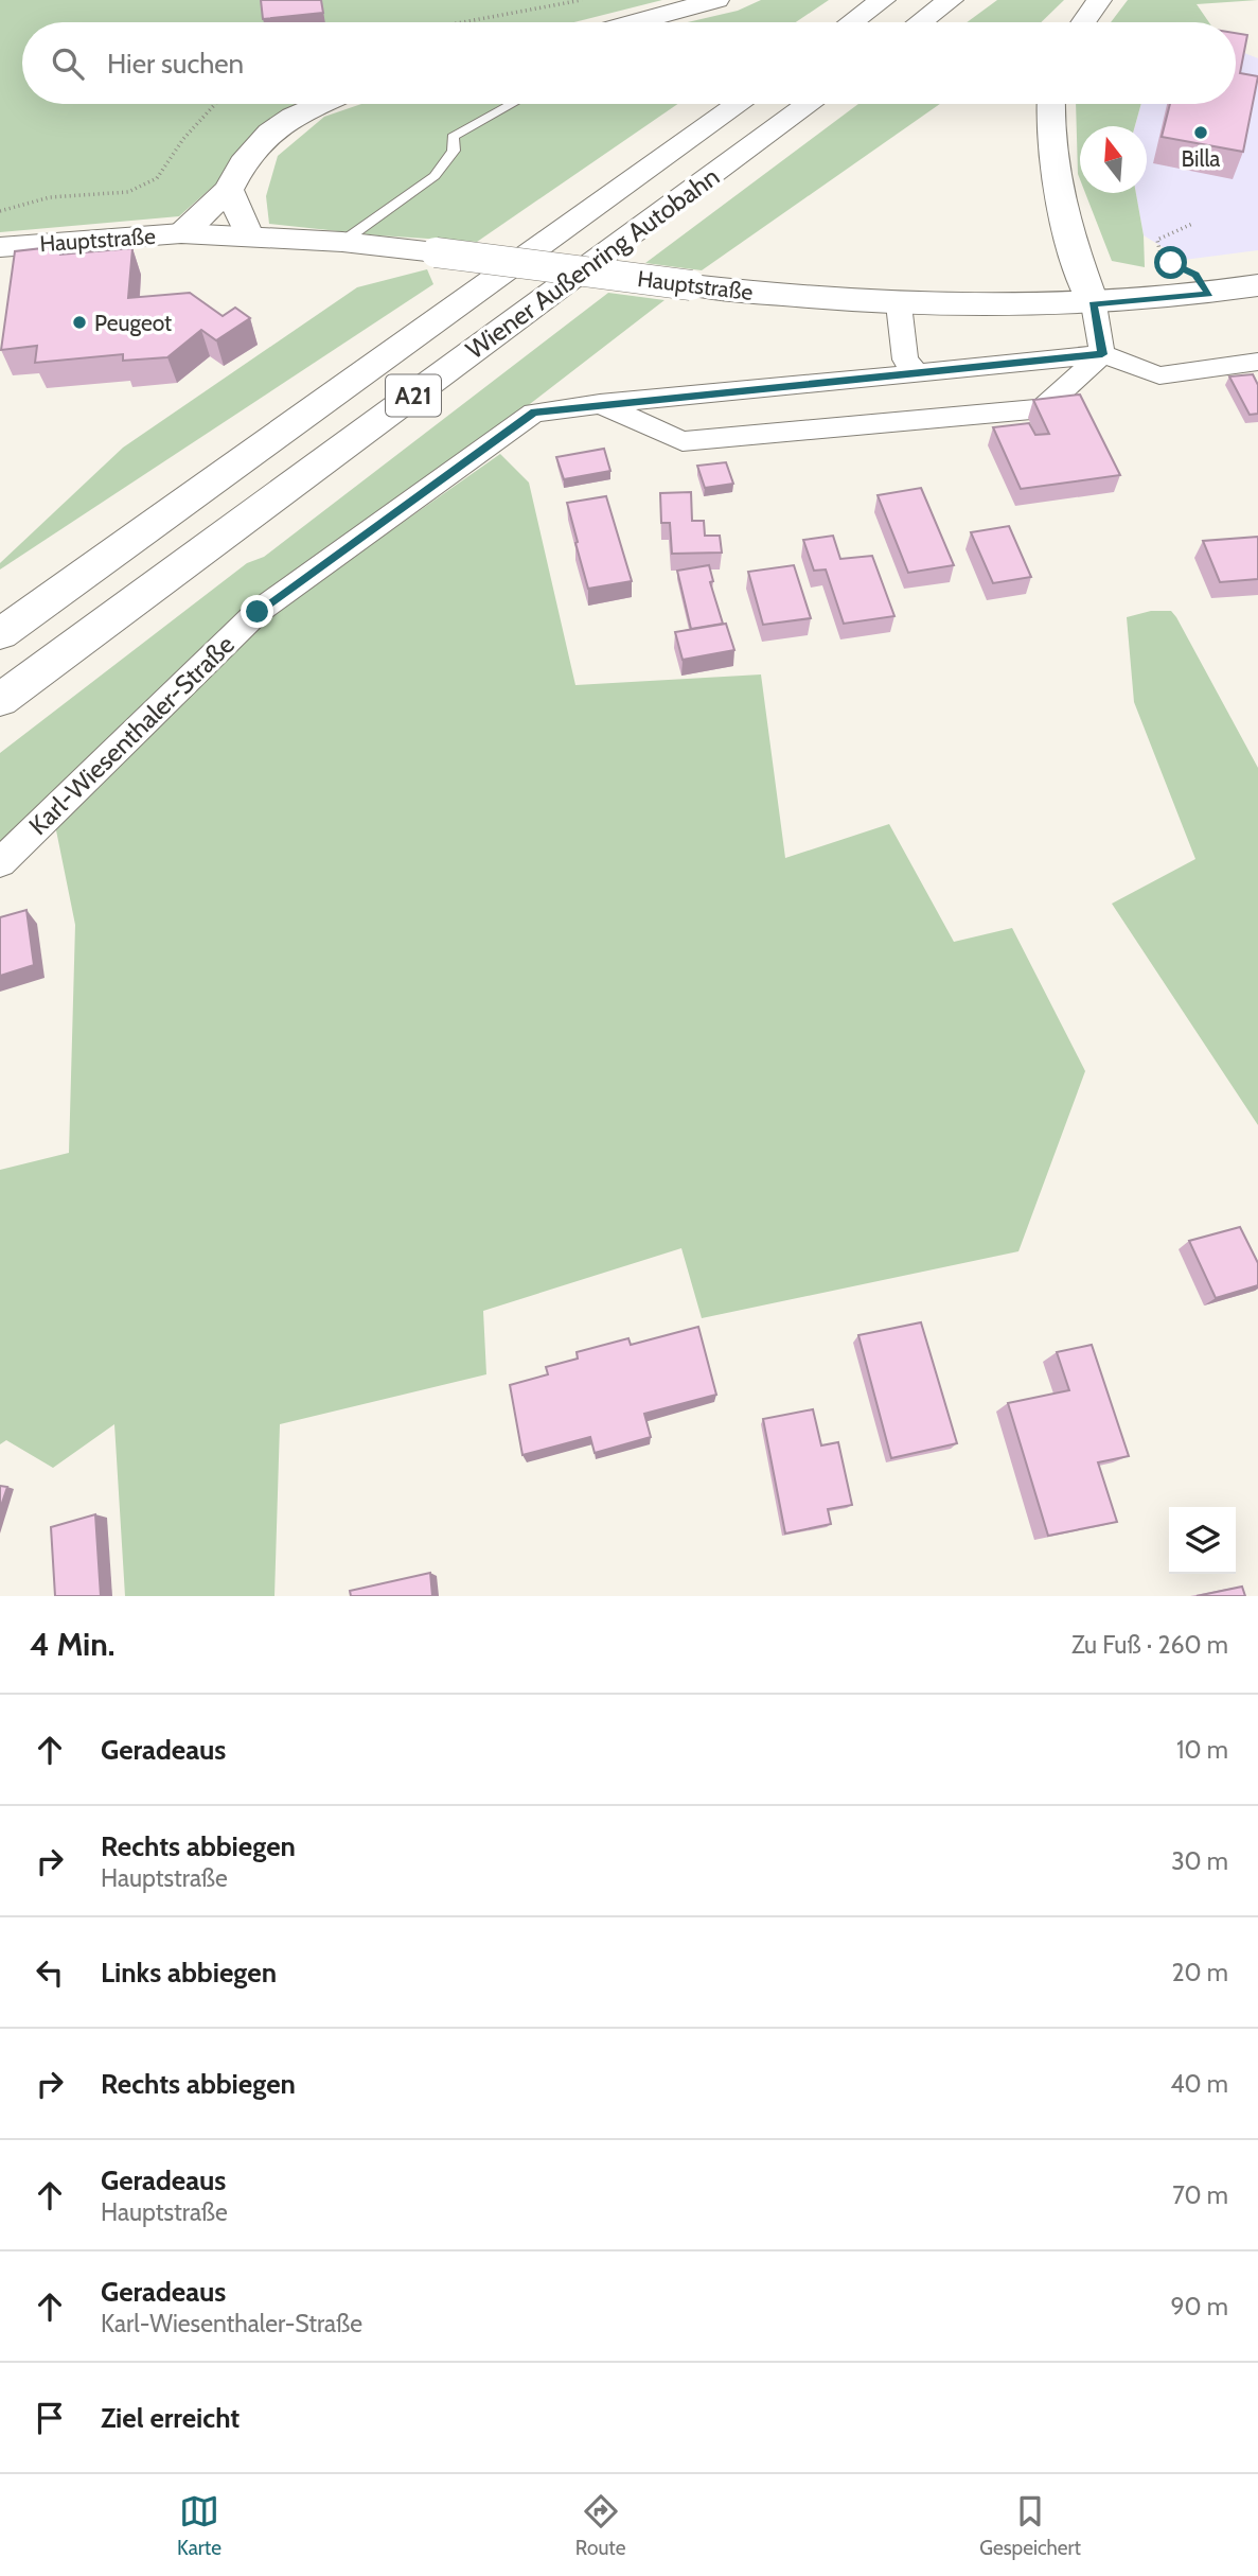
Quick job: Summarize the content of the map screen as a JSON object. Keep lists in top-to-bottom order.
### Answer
{
  "streets": {
    "main road": ["Hauptstraße", "Wiener Außenring Autobahn", "A21"],
    "street": ["Karl-Wiesenthaler-Straße"]
  },
  "places": ["Billa", "Peugeot"],
  "north": "top",
  "page": {
    "search": "Hier suchen",
    "heading": ["4 Min.", "Zu Fuß · 260 m"],
    "list": [
      ["Geradeaus", "10 m"],
      ["Rechts abbiegen", "Hauptstraße", "30 m"],
      ["Links abbiegen", "20 m"],
      ["Rechts abbiegen", "40 m"],
      ["Geradeaus", "Hauptstraße", "70 m"],
      ["Geradeaus", "Karl-Wiesenthaler-Straße", "90 m"],
      "Ziel erreicht"
    ],
    "nav": ["Karte", "Route", "Gespeichert"]
  }
}
